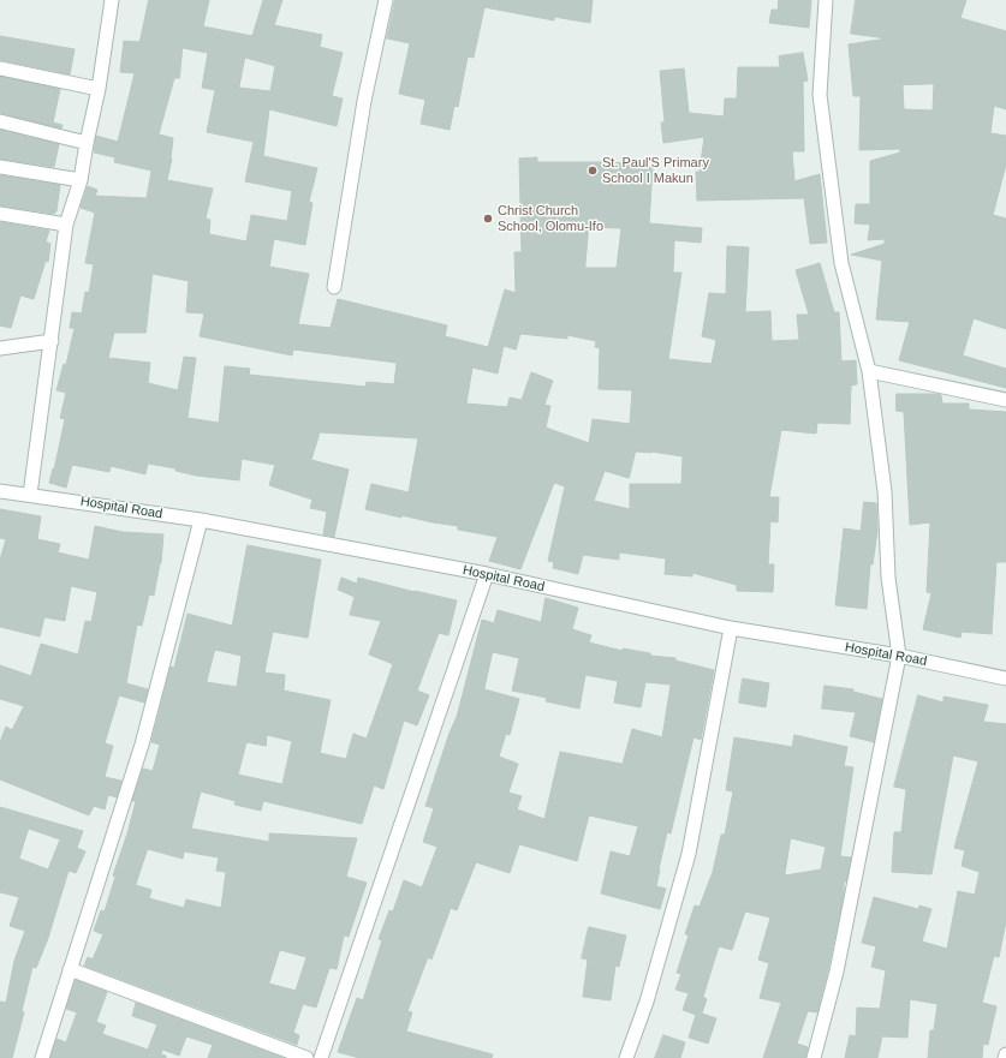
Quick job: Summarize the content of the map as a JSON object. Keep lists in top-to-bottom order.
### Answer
{
  "streets": {
    "street": ["Hospital Road"]
  },
  "places": ["St. Paul'S Primary School I Makun", "Christ Church School, Olomu-Ifo"]
}
